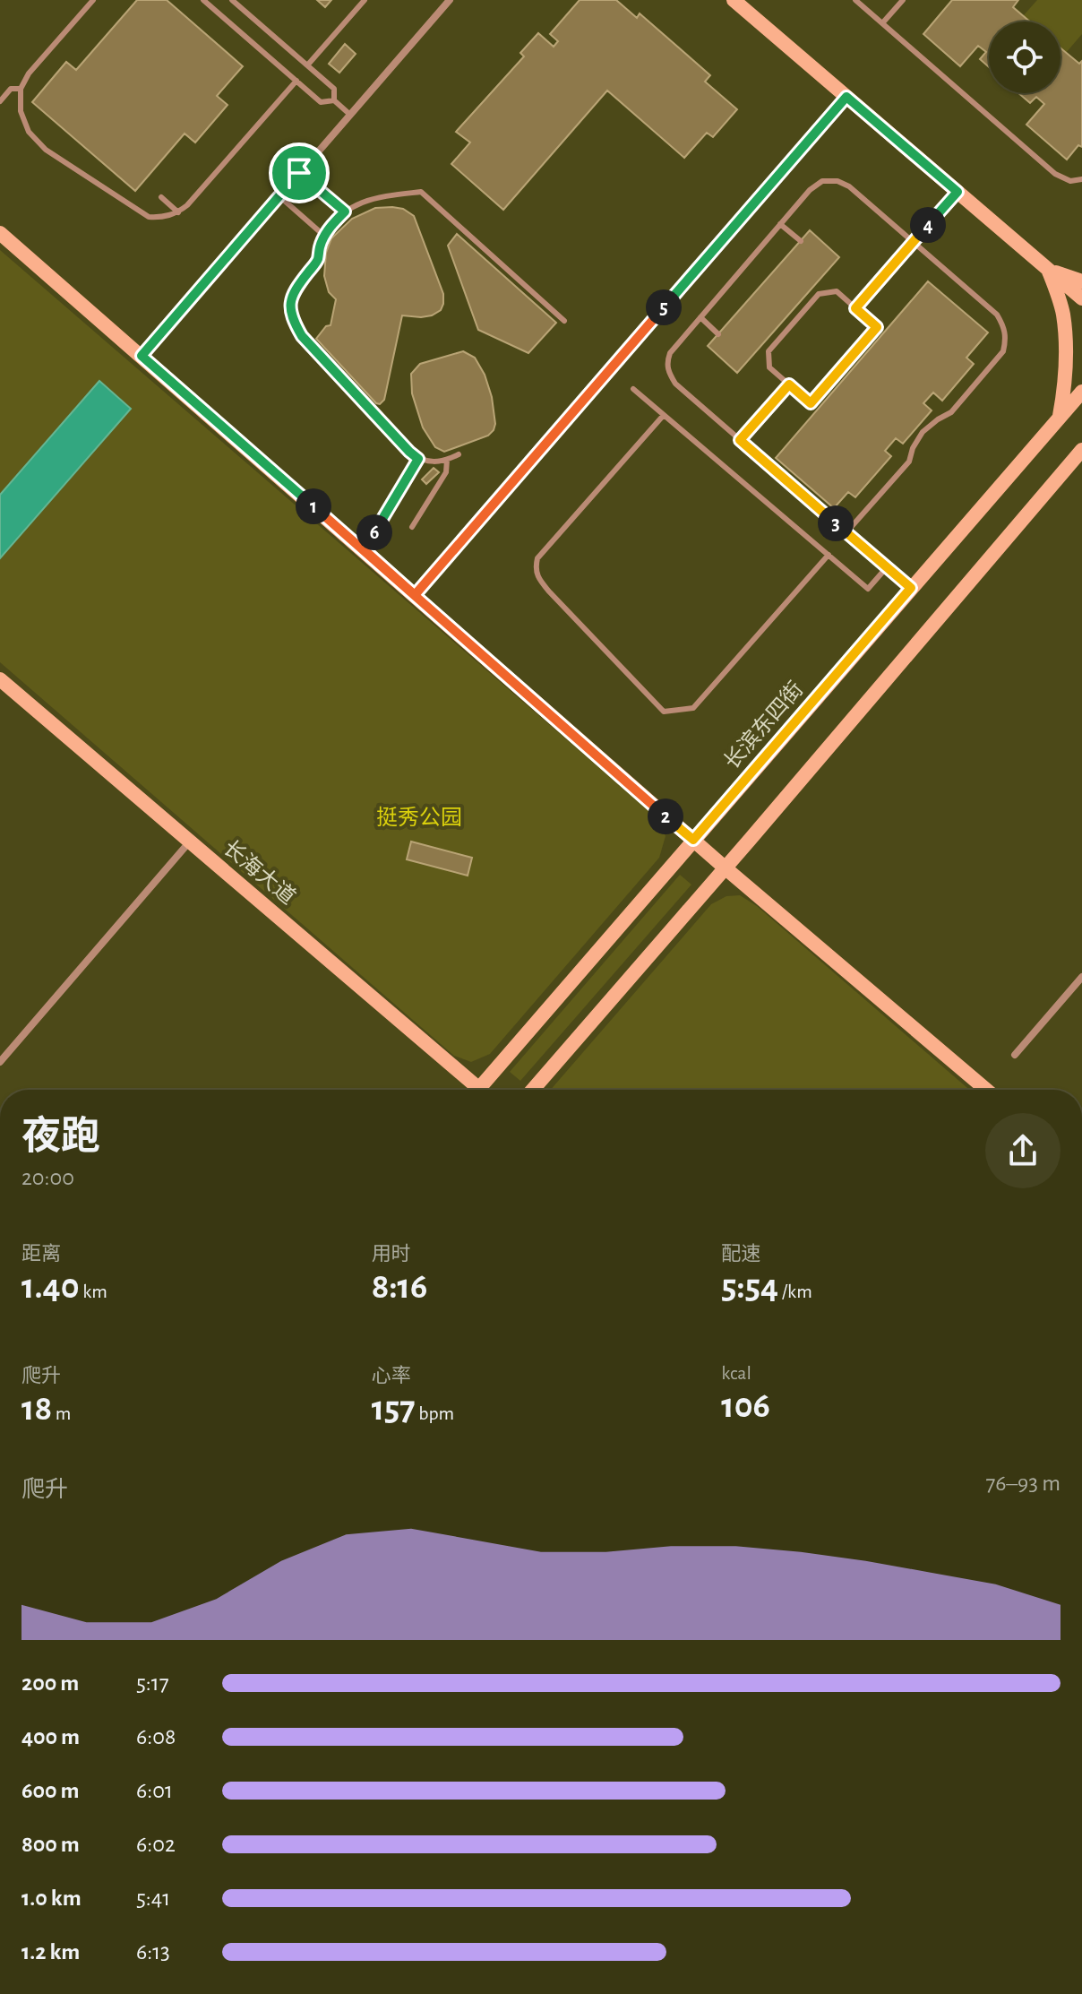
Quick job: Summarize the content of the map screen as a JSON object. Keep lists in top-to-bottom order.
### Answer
{
  "streets": {
    "street": ["长滨东四街", "长海大道"]
  },
  "parks": ["挺秀公园"],
  "page": {
    "pins": [
      "4",
      "5",
      "1",
      "3",
      "6",
      "2"
    ],
    "heading": ["夜跑", "20:00"],
    "stats": [
      ["距离", "1.40 km"],
      ["用时", "8:16"],
      ["配速", "5:54 /km"],
      ["爬升", "18 m"],
      ["心率", "157 bpm"],
      ["kcal", "106"]
    ],
    "chart": ["爬升", "76–93 m"],
    "list": [
      {
        "name": "200 m",
        "note": "5:17"
      },
      {
        "name": "400 m",
        "note": "6:08"
      },
      {
        "name": "600 m",
        "note": "6:01"
      },
      {
        "name": "800 m",
        "note": "6:02"
      },
      {
        "name": "1.0 km",
        "note": "5:41"
      },
      {
        "name": "1.2 km",
        "note": "6:13"
      }
    ]
  }
}
